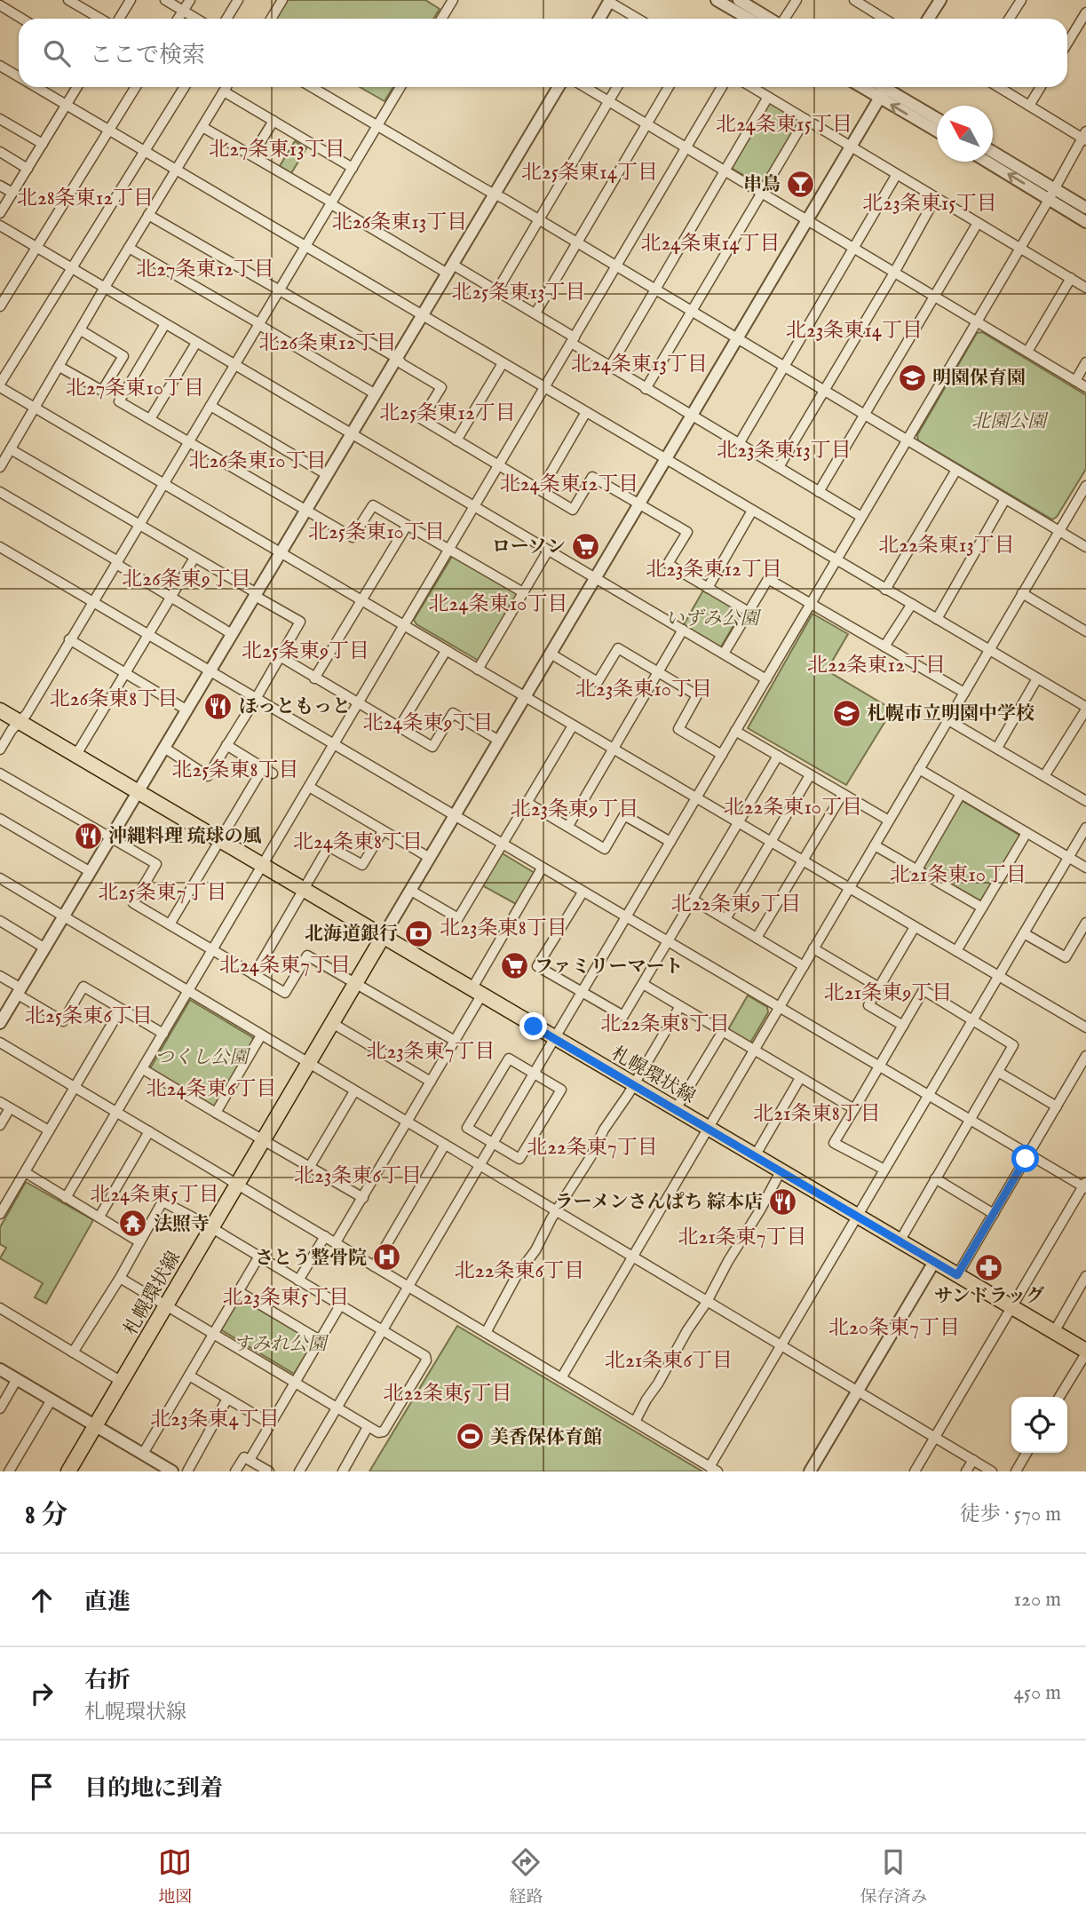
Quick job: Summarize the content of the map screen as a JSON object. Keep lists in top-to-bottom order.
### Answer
{
  "streets": {
    "main road": ["札幌環状線"]
  },
  "districts": [
    "北24条東15丁目",
    "北27条東13丁目",
    "北25条東14丁目",
    "北28条東12丁目",
    "北23条東15丁目",
    "北26条東13丁目",
    "北24条東14丁目",
    "北27条東12丁目",
    "北25条東13丁目",
    "北23条東14丁目",
    "北26条東12丁目",
    "北24条東13丁目",
    "北27条東10丁目",
    "北25条東12丁目",
    "北23条東13丁目",
    "北26条東10丁目",
    "北24条東12丁目",
    "北25条東10丁目",
    "北22条東13丁目",
    "北23条東12丁目",
    "北26条東9丁目",
    "北24条東10丁目",
    "北25条東9丁目",
    "北22条東12丁目",
    "北23条東10丁目",
    "北26条東8丁目",
    "北24条東9丁目",
    "北25条東8丁目",
    "北22条東10丁目",
    "北23条東9丁目",
    "北24条東8丁目",
    "北21条東10丁目",
    "北25条東7丁目",
    "北22条東9丁目",
    "北23条東8丁目",
    "北24条東7丁目",
    "北21条東9丁目",
    "北25条東6丁目",
    "北22条東8丁目",
    "北23条東7丁目",
    "北24条東6丁目",
    "北21条東8丁目",
    "北22条東7丁目",
    "北23条東6丁目",
    "北24条東5丁目",
    "北21条東7丁目",
    "北22条東6丁目",
    "北23条東5丁目",
    "北20条東7丁目",
    "北21条東6丁目",
    "北22条東5丁目",
    "北23条東4丁目"
  ],
  "parks": [
    "北園公園",
    "いずみ公園",
    "つくし公園",
    "すみれ公園"
  ],
  "places": {
    "bar": ["串鳥"],
    "school or university": ["明園保育園", "札幌市立明園中学校"],
    "supermarket": ["ローソン", "ファミリーマート"],
    "restaurant": ["ほっともっと", "沖縄料理 琉球の風", "ラーメンさんぱち 綜本店"],
    "bank": ["北海道銀行"],
    "temple": ["法照寺"],
    "hospital": ["さとう整骨院"],
    "pharmacy": ["サンドラッグ"],
    "sports": ["美香保体育館"]
  },
  "north": "top left",
  "page": {
    "search": "ここで検索",
    "heading": ["8 分", "徒歩 · 570 m"],
    "list": [
      ["直進", "120 m"],
      ["右折", "札幌環状線", "450 m"],
      "目的地に到着"
    ],
    "nav": ["地図", "経路", "保存済み"]
  }
}
